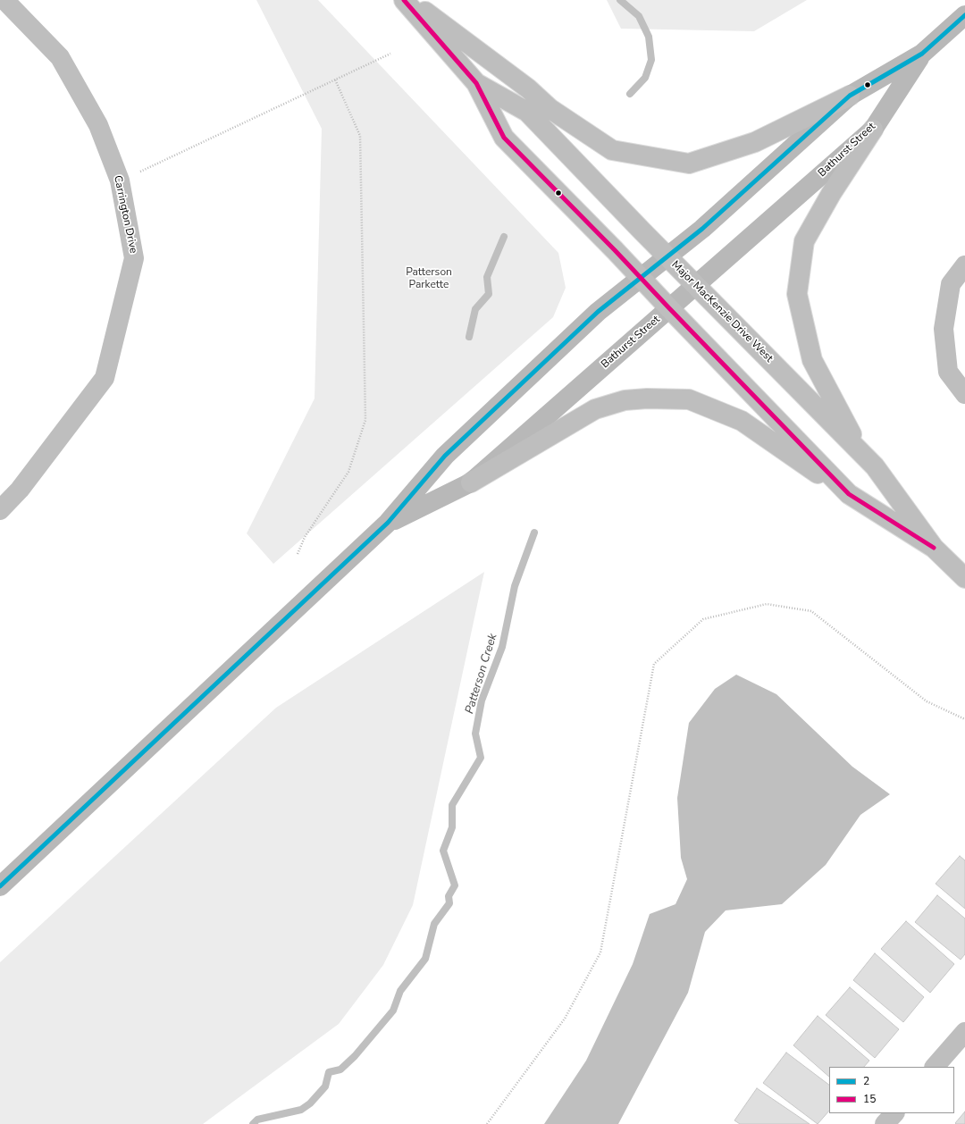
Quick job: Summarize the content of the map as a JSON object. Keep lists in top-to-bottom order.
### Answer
{
  "streets": {
    "main road": ["Bathurst Street", "Carrington Drive", "Major MacKenzie Drive West"]
  },
  "crossings": [
    ["Bathurst Street", "Major MacKenzie Drive West"]
  ],
  "water": ["Patterson Creek"],
  "parks": ["Patterson Parkette"],
  "lines": ["transit line 15", "transit line 2"],
  "legend": ["2", "15"]
}
